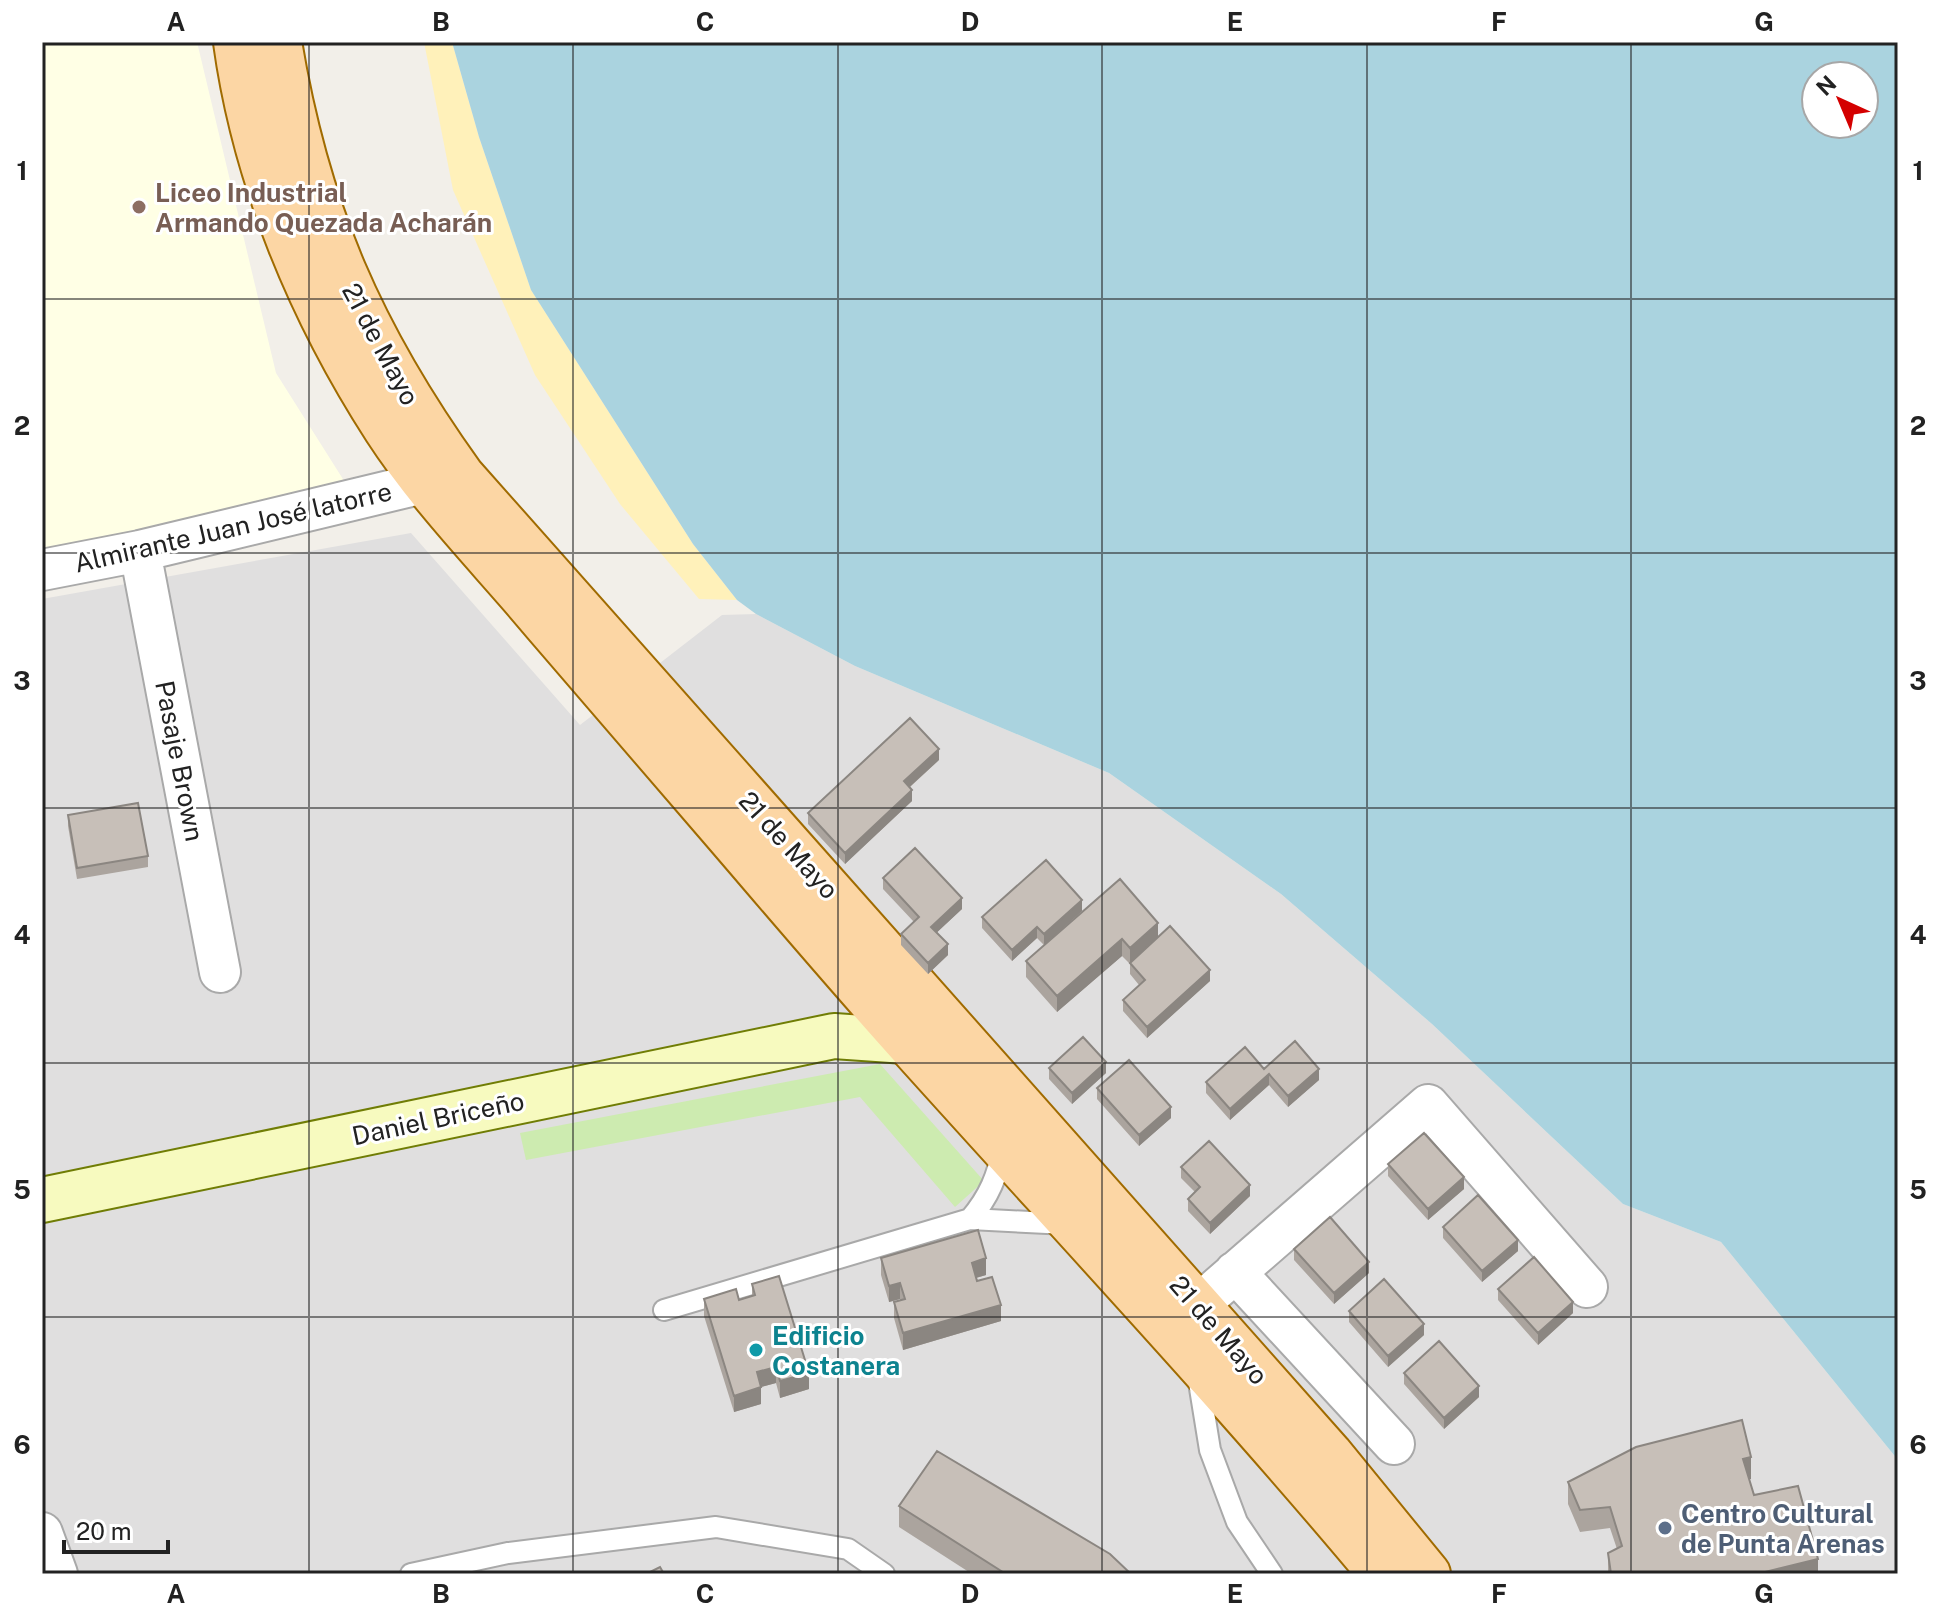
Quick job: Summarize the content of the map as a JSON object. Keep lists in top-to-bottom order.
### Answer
{
  "streets": {
    "main road": ["21 de Mayo"],
    "street": ["Almirante Juan José latorre", "Pasaje Brown", "Daniel Briceño"]
  },
  "crossings": [
    ["21 de Mayo", "Almirante Juan José latorre"],
    ["21 de Mayo", "Daniel Briceño"],
    ["Almirante Juan José latorre", "Pasaje Brown"]
  ],
  "places": ["Liceo Industrial Armando Quezada Acharán", "Edificio Costanera", "Centro Cultural de Punta Arenas"],
  "scale_bar": "20 m",
  "north": "top left",
  "grid": {
    "columns": [
      "A",
      "B",
      "C",
      "D",
      "E",
      "F",
      "G"
    ],
    "rows": [
      "1",
      "2",
      "3",
      "4",
      "5",
      "6"
    ]
  }
}
